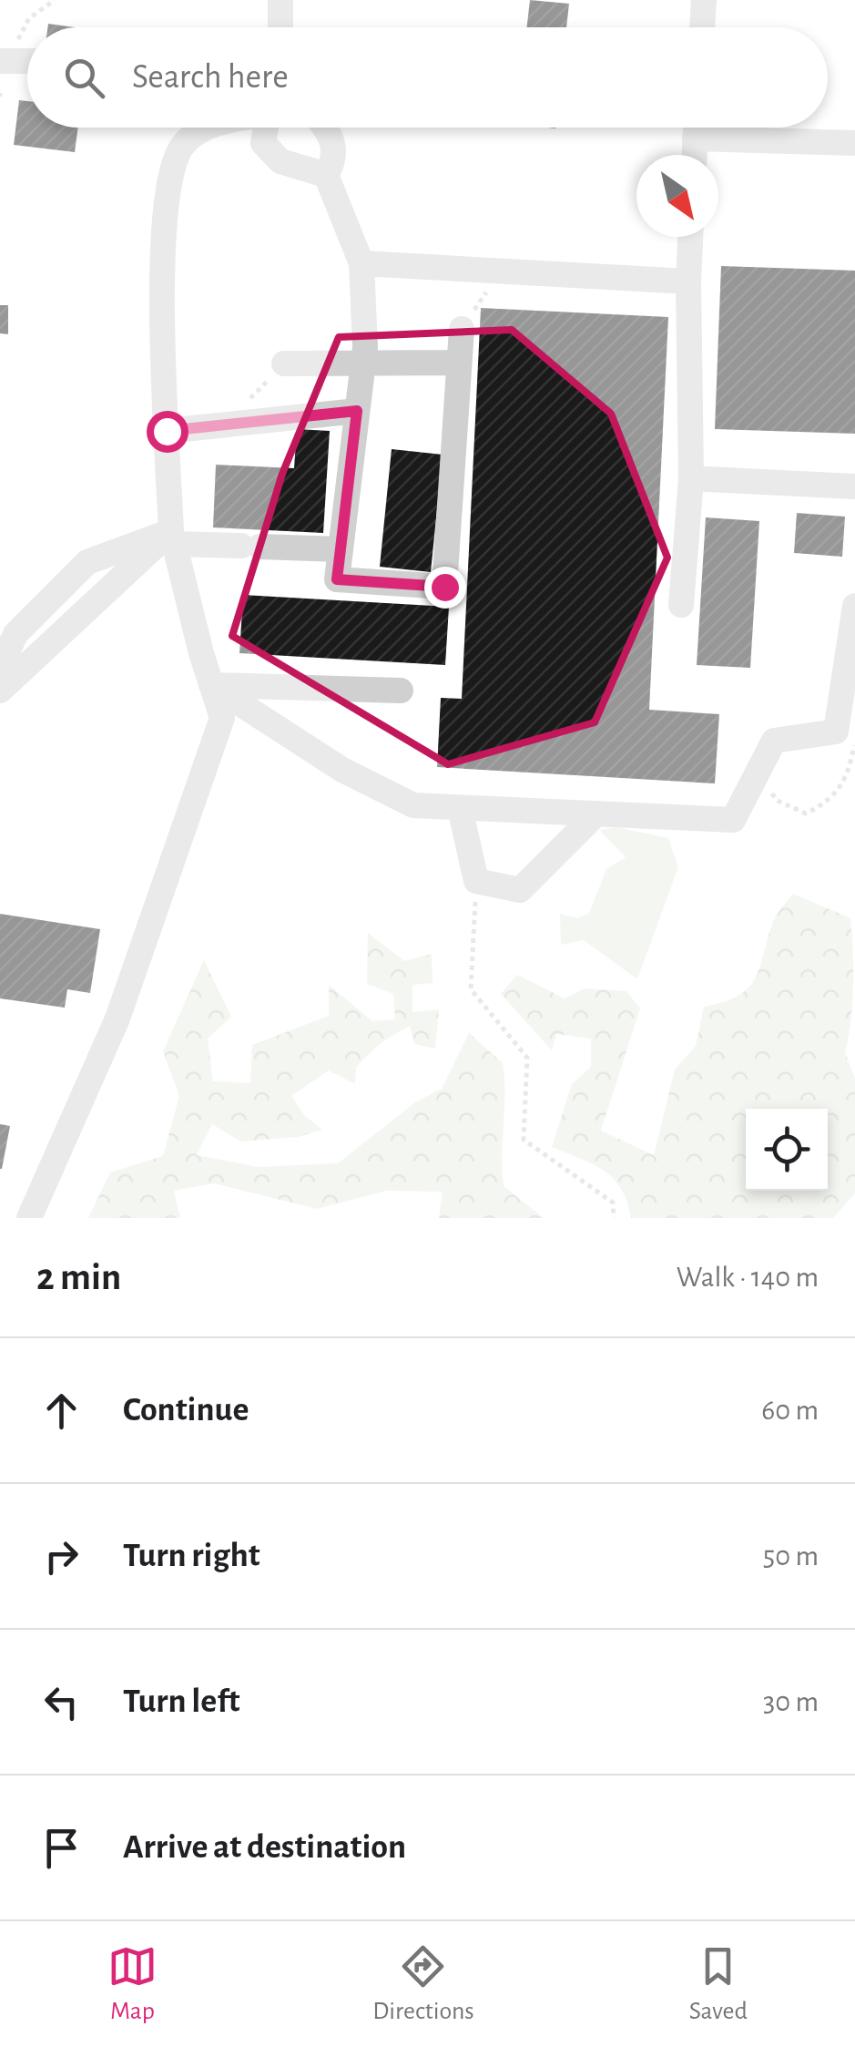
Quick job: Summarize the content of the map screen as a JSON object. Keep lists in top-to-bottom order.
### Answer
{
  "north": "bottom right",
  "page": {
    "search": "Search here",
    "heading": ["2 min", "Walk · 140 m"],
    "list": [
      ["Continue", "60 m"],
      ["Turn right", "50 m"],
      ["Turn left", "30 m"],
      "Arrive at destination"
    ],
    "nav": ["Map", "Directions", "Saved"]
  }
}
